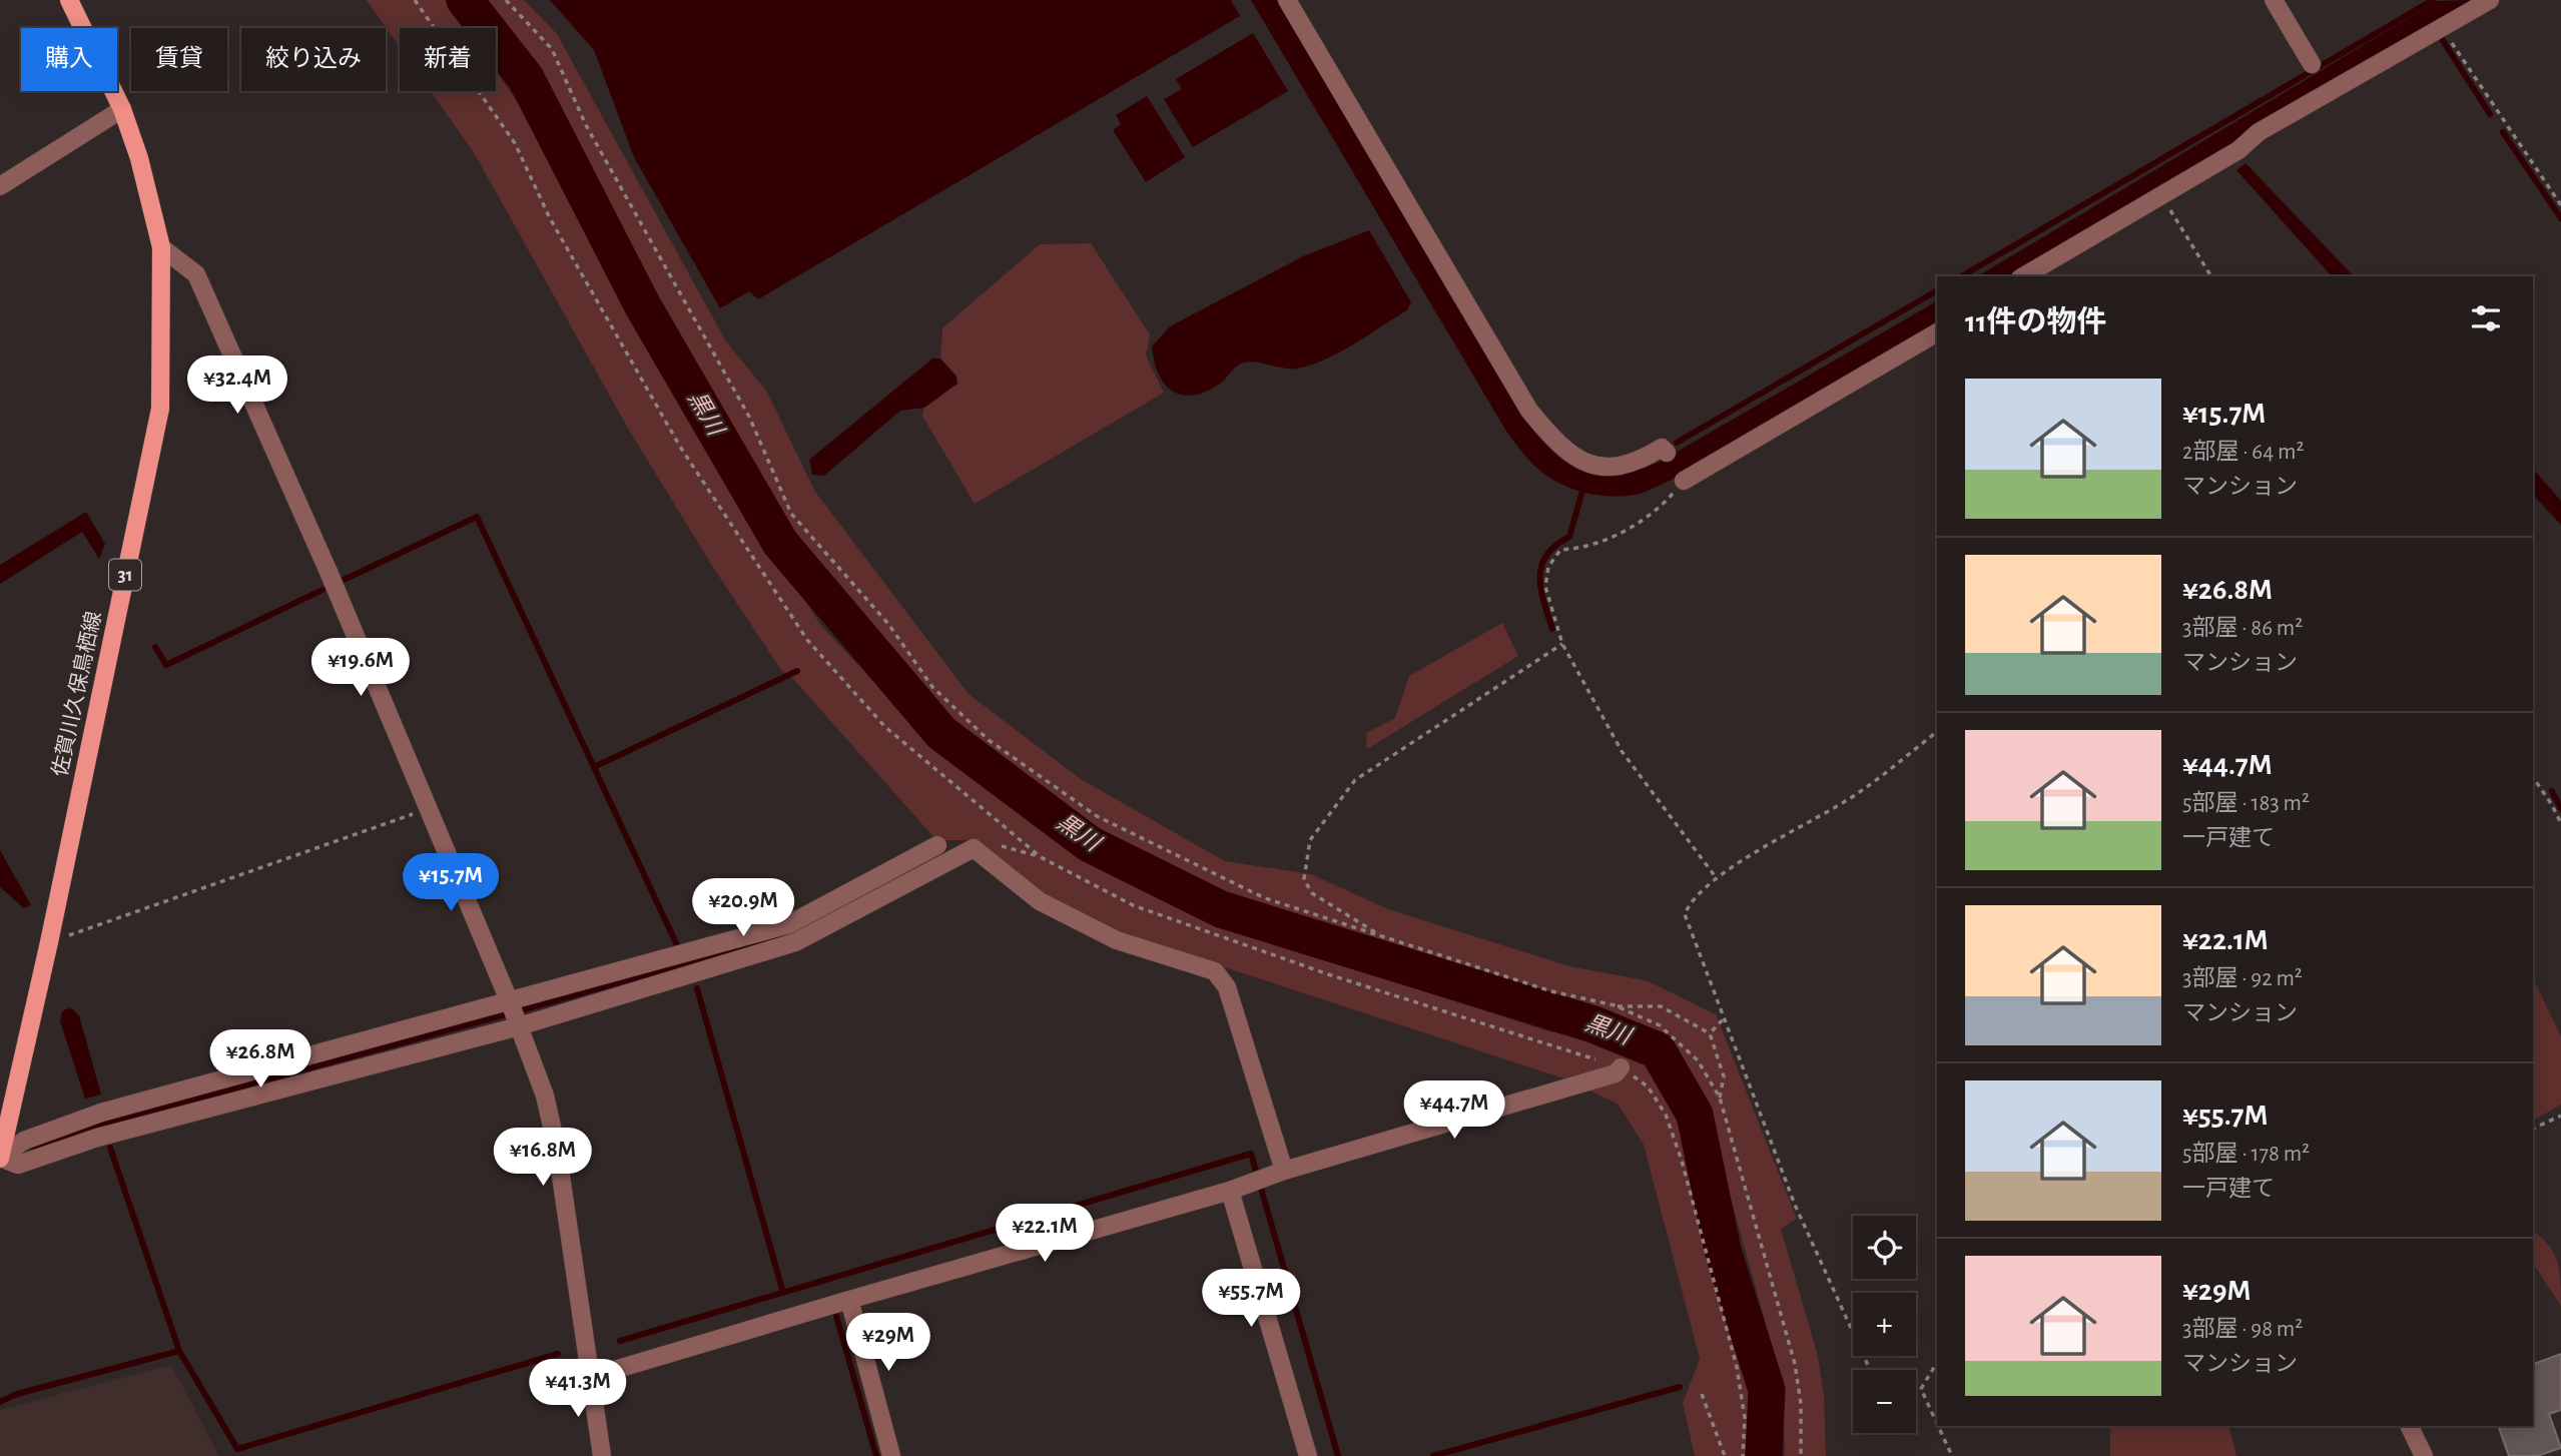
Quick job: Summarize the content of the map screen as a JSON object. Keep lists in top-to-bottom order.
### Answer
{
  "streets": {
    "main road": ["31", "佐賀川久保鳥栖線"]
  },
  "water": ["黒川"],
  "page": {
    "chip": [
      "購入",
      "賃貸",
      "絞り込み",
      "新着"
    ],
    "heading": "11件の物件",
    "price": [
      "¥32.4M",
      "¥19.6M",
      "¥15.7M",
      "¥20.9M",
      "¥26.8M",
      "¥44.7M",
      "¥16.8M",
      "¥22.1M",
      "¥55.7M",
      "¥29M",
      "¥41.3M"
    ],
    "list": [
      {
        "name": "¥15.7M",
        "note": "2部屋 · 64 m² · マンション"
      },
      {
        "name": "¥26.8M",
        "note": "3部屋 · 86 m² · マンション"
      },
      {
        "name": "¥44.7M",
        "note": "5部屋 · 183 m² · 一戸建て"
      },
      {
        "name": "¥22.1M",
        "note": "3部屋 · 92 m² · マンション"
      },
      {
        "name": "¥55.7M",
        "note": "5部屋 · 178 m² · 一戸建て"
      },
      {
        "name": "¥29M",
        "note": "3部屋 · 98 m² · マンション"
      }
    ],
    "map_buttons": ["+", "−"]
  }
}
